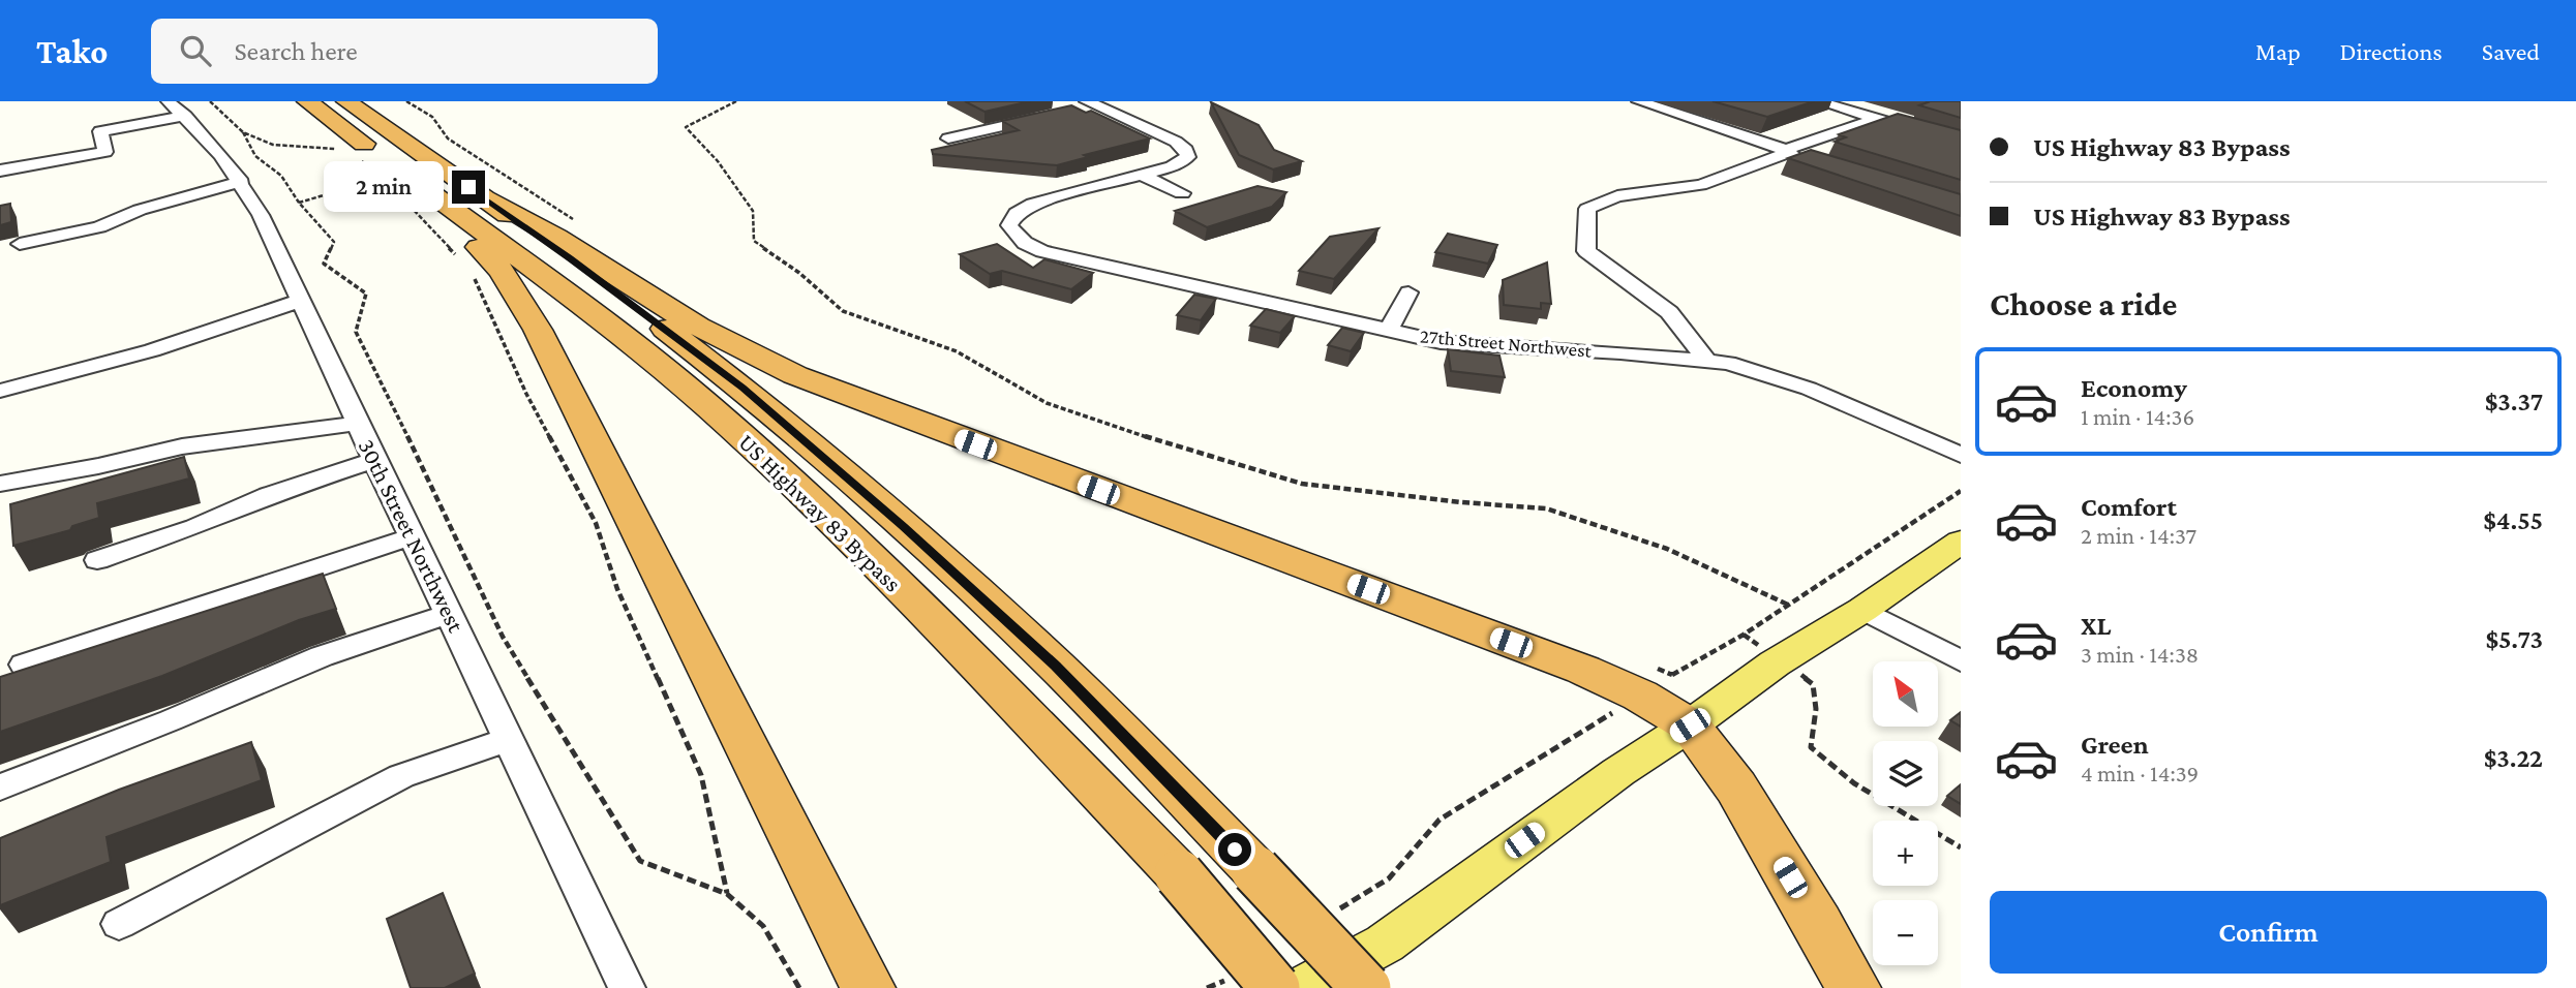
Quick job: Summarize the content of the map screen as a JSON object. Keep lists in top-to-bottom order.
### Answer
{
  "streets": {
    "highway": ["US Highway 83 Bypass"],
    "street": ["27th Street Northwest", "30th Street Northwest"]
  },
  "north": "top left",
  "page": {
    "header": "Tako",
    "search": "Search here",
    "nav": ["Map", "Directions", "Saved"],
    "banner": ["US Highway 83 Bypass", "US Highway 83 Bypass"],
    "bubble": "2 min",
    "heading": "Choose a ride",
    "list": [
      {
        "name": "Economy",
        "note": "1 min · 14:36",
        "value": "$3.37"
      },
      {
        "name": "Comfort",
        "note": "2 min · 14:37",
        "value": "$4.55"
      },
      {
        "name": "XL",
        "note": "3 min · 14:38",
        "value": "$5.73"
      },
      {
        "name": "Green",
        "note": "4 min · 14:39",
        "value": "$3.22"
      }
    ],
    "map_buttons": ["+", "−"],
    "buttons": "Confirm"
  }
}
